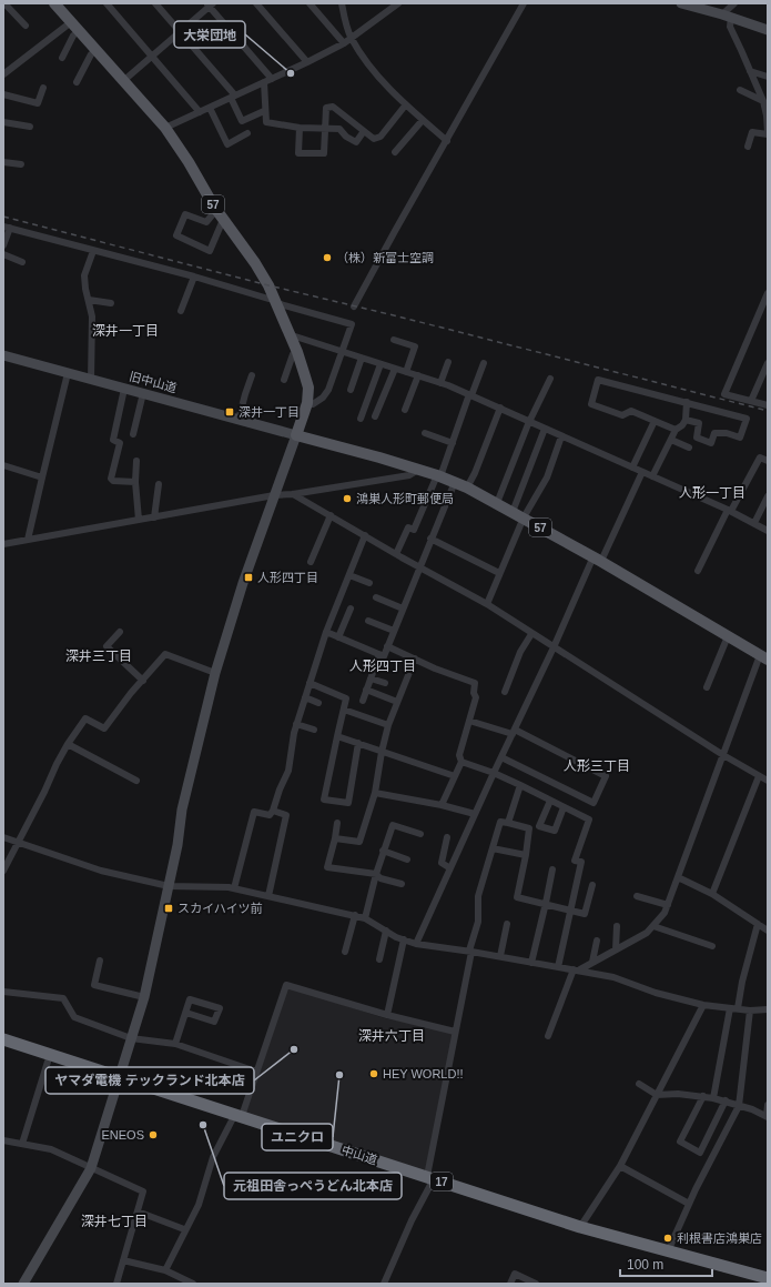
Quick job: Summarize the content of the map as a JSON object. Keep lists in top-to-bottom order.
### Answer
{
  "streets": {
    "highway": ["中山道", "17"],
    "main road": ["57"],
    "street": ["旧中山道"]
  },
  "crossings": [
    ["57", "旧中山道"]
  ],
  "districts": [
    "深井一丁目",
    "人形一丁目",
    "深井三丁目",
    "人形四丁目",
    "人形三丁目",
    "深井六丁目",
    "深井七丁目"
  ],
  "places": {
    "other": [
      "大栄団地",
      "（株）新富士空調",
      "鴻巣人形町郵便局",
      "ヤマダ電機 テックランド北本店",
      "HEY WORLD!!",
      "ユニクロ",
      "元祖田舎っぺうどん北本店",
      "ENEOS",
      "利根書店鴻巣店"
    ],
    "transit": ["深井一丁目", "人形四丁目", "スカイハイツ前"]
  },
  "scale_bar": "100 m"
}
